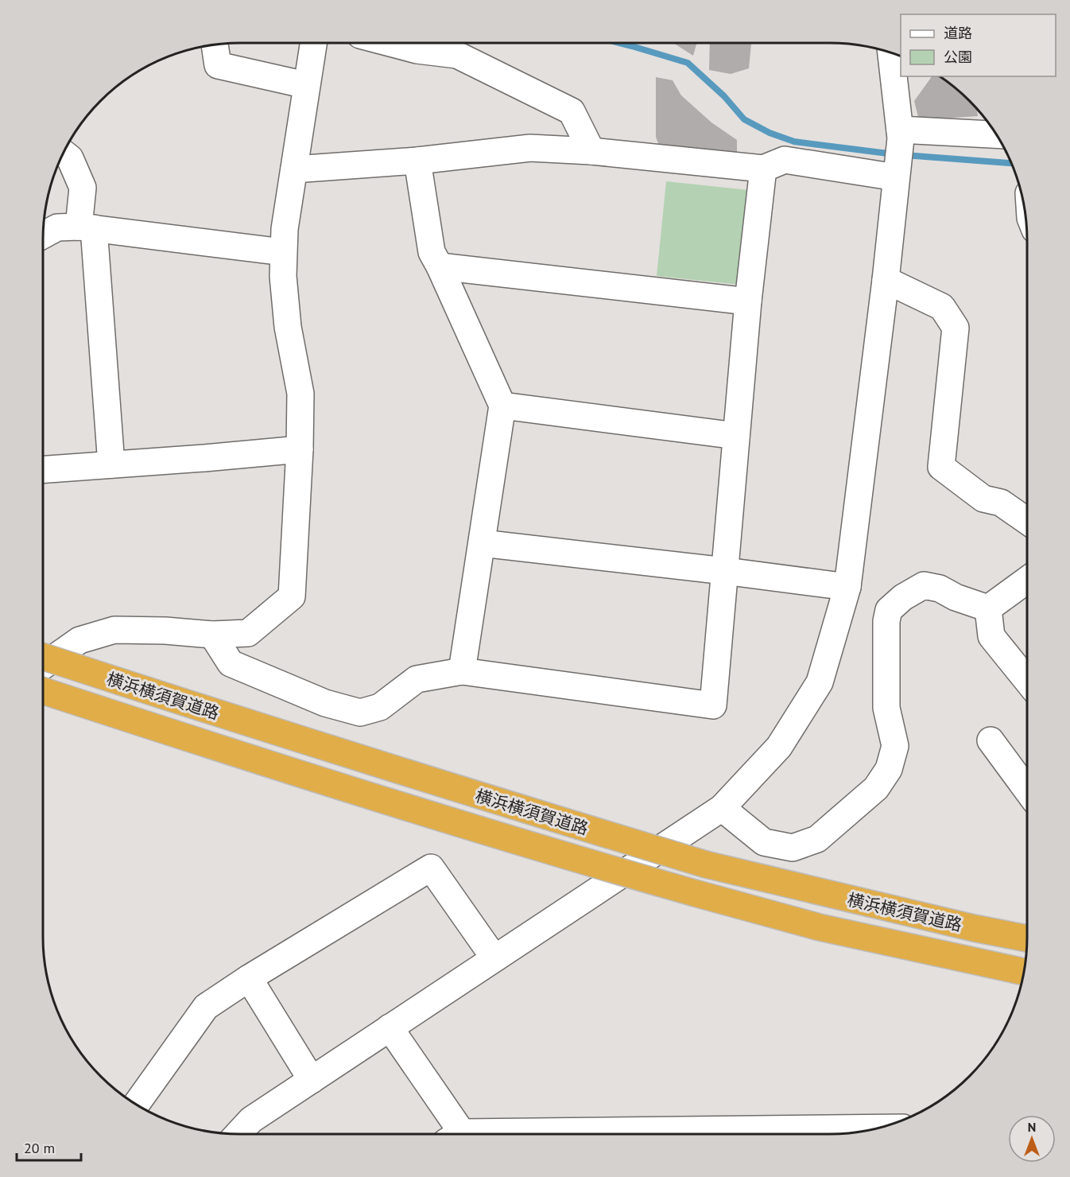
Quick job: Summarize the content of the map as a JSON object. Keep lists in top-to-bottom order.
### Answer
{
  "streets": {
    "highway": ["横浜横須賀道路"]
  },
  "legend": ["道路", "公園"],
  "scale_bar": "20 m",
  "north": "top"
}
